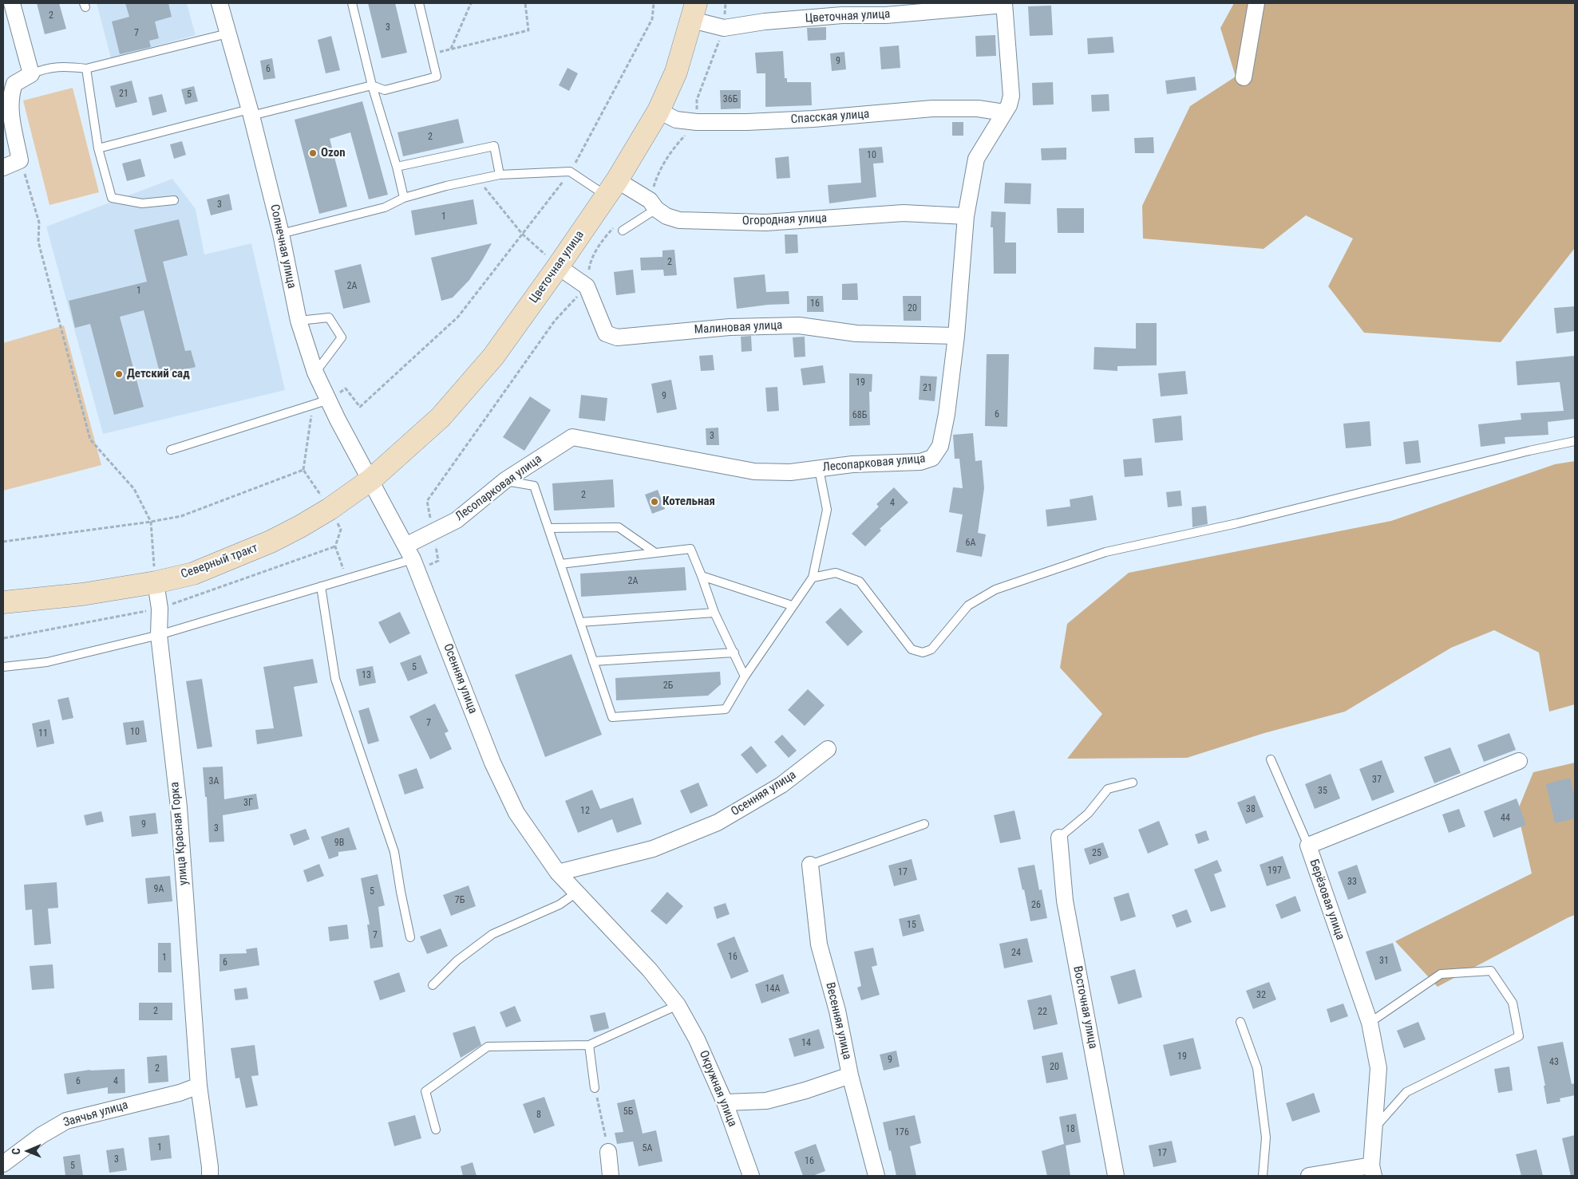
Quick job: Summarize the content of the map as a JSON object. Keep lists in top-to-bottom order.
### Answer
{
  "streets": {
    "main road": ["Цветочная улица", "Северный тракт"],
    "street": [
      "Спасская улица",
      "Огородная улица",
      "Солнечная улица",
      "Малиновая улица",
      "Лесопарковая улица",
      "Осенняя улица",
      "улица Красная Горка",
      "Берёзовая улица",
      "Восточная улица",
      "Весенняя улица",
      "Окружная улица",
      "Заячья улица"
    ]
  },
  "crossings": [
    ["Цветочная улица", "Спасская улица"],
    ["Цветочная улица", "Огородная улица"],
    ["Цветочная улица", "Солнечная улица"],
    ["Цветочная улица", "Малиновая улица"],
    ["Цветочная улица", "Лесопарковая улица"],
    ["Цветочная улица", "Северный тракт"],
    ["Цветочная улица", "Осенняя улица"],
    ["Спасская улица", "Лесопарковая улица"],
    ["Огородная улица", "Лесопарковая улица"],
    ["Солнечная улица", "Северный тракт"],
    ["Солнечная улица", "Осенняя улица"],
    ["Малиновая улица", "Лесопарковая улица"],
    ["Лесопарковая улица", "Осенняя улица"],
    ["Северный тракт", "Осенняя улица"],
    ["Северный тракт", "улица Красная Горка"],
    ["Осенняя улица", "Окружная улица"],
    ["улица Красная Горка", "Заячья улица"]
  ],
  "places": ["Ozon", "Детский сад", "Котельная"],
  "house_numbers": [
    "2",
    "3",
    "7",
    "9",
    "6",
    "21",
    "5",
    "36Б",
    "2",
    "10",
    "3",
    "1",
    "2",
    "2А",
    "1",
    "16",
    "20",
    "19",
    "21",
    "9",
    "6",
    "68Б",
    "3",
    "2",
    "4",
    "6А",
    "2А",
    "5",
    "13",
    "2Б",
    "7",
    "10",
    "11",
    "37",
    "3А",
    "35",
    "3Г",
    "38",
    "12",
    "44",
    "9",
    "3",
    "9В",
    "25",
    "197",
    "17",
    "33",
    "9А",
    "5",
    "7Б",
    "26",
    "15",
    "7",
    "24",
    "16",
    "1",
    "31",
    "6",
    "14А",
    "32",
    "2",
    "22",
    "14",
    "19",
    "9",
    "43",
    "20",
    "2",
    "6",
    "4",
    "5Б",
    "8",
    "18",
    "176",
    "1",
    "5А",
    "17",
    "3",
    "16",
    "5"
  ],
  "north": "left"
}
